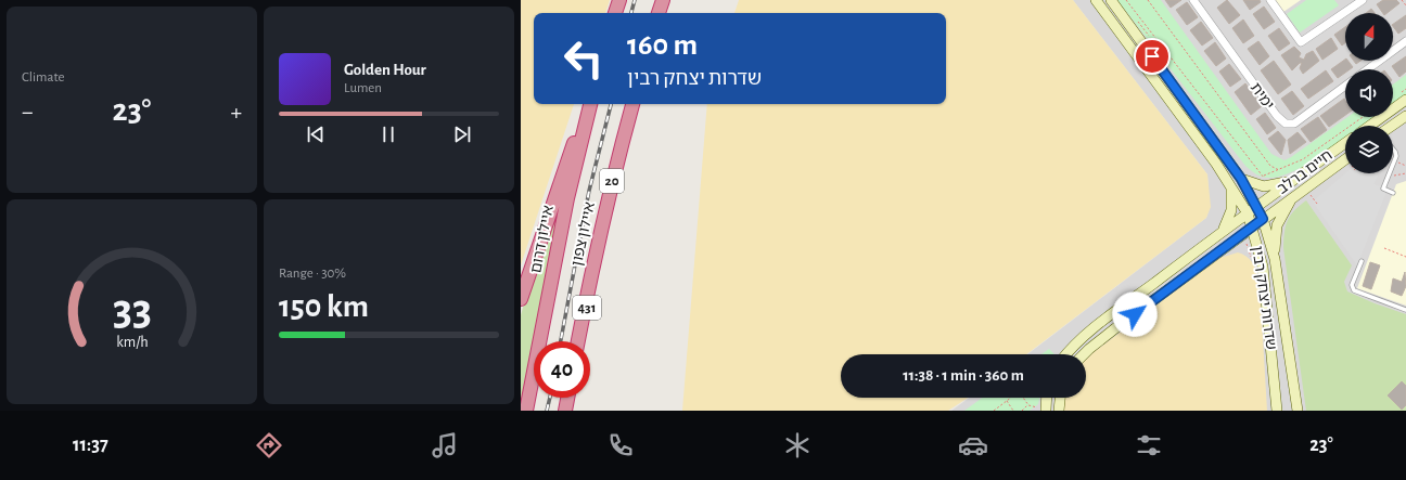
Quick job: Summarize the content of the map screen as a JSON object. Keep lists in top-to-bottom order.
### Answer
{
  "streets": {
    "highway": [
      "20",
      "איילון צפון",
      "איילון דרום",
      "431"
    ],
    "main road": ["חיים ברלב", "שדרות יצחק רבין"],
    "street": ["ימית"]
  },
  "crossings": [
    ["חיים ברלב", "שדרות יצחק רבין"],
    ["איילון צפון", "431"]
  ],
  "north": "top",
  "page": {
    "tile": [
      "Climate",
      ["Range · 30%", "150 km"]
    ],
    "turn": ["160 m", "שדרות יצחק רבין"],
    "song": ["Golden Hour", "Lumen"],
    "heat": ["−", "23°", "+"],
    "limit": "40",
    "trip": "11:38 · 1 min · 360 m",
    "tabs": ["11:37", "23°"],
    "gauge": ["33", "km/h"]
  }
}
